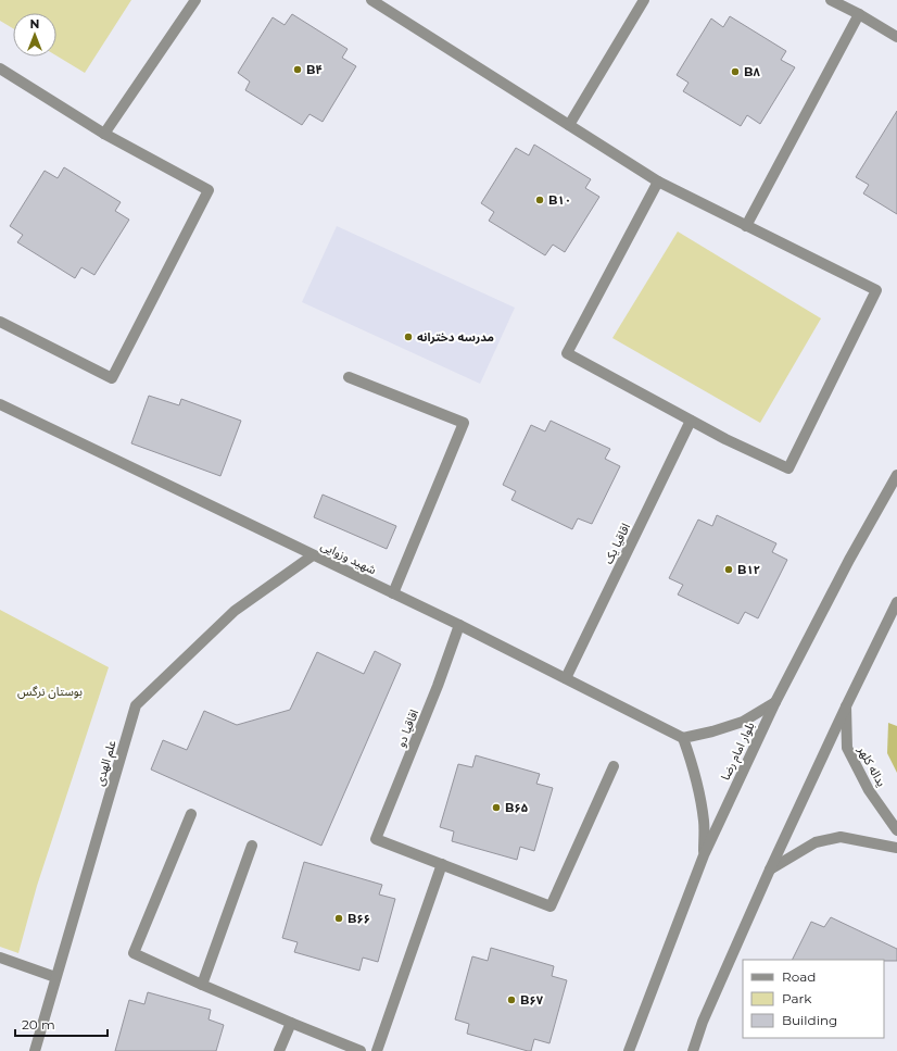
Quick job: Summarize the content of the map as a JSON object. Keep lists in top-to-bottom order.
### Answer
{
  "streets": {
    "street": [
      "اقاقیا یک",
      "شهید وزوایی",
      "اقاقیا دو",
      "بلوار امام رضا",
      "علم الهدی",
      "یداله کلهر"
    ]
  },
  "crossings": [
    ["اقاقیا یک", "شهید وزوایی"],
    ["شهید وزوایی", "اقاقیا دو"],
    ["شهید وزوایی", "علم الهدی"]
  ],
  "parks": ["بوستان نرگس"],
  "places": [
    "B۴",
    "B۸",
    "B۱۰",
    "مدرسه دخترانه",
    "B۱۲",
    "B۶۵",
    "B۶۶",
    "B۶۷"
  ],
  "legend": ["Road", "Park", "Building"],
  "scale_bar": "20 m",
  "north": "top"
}
